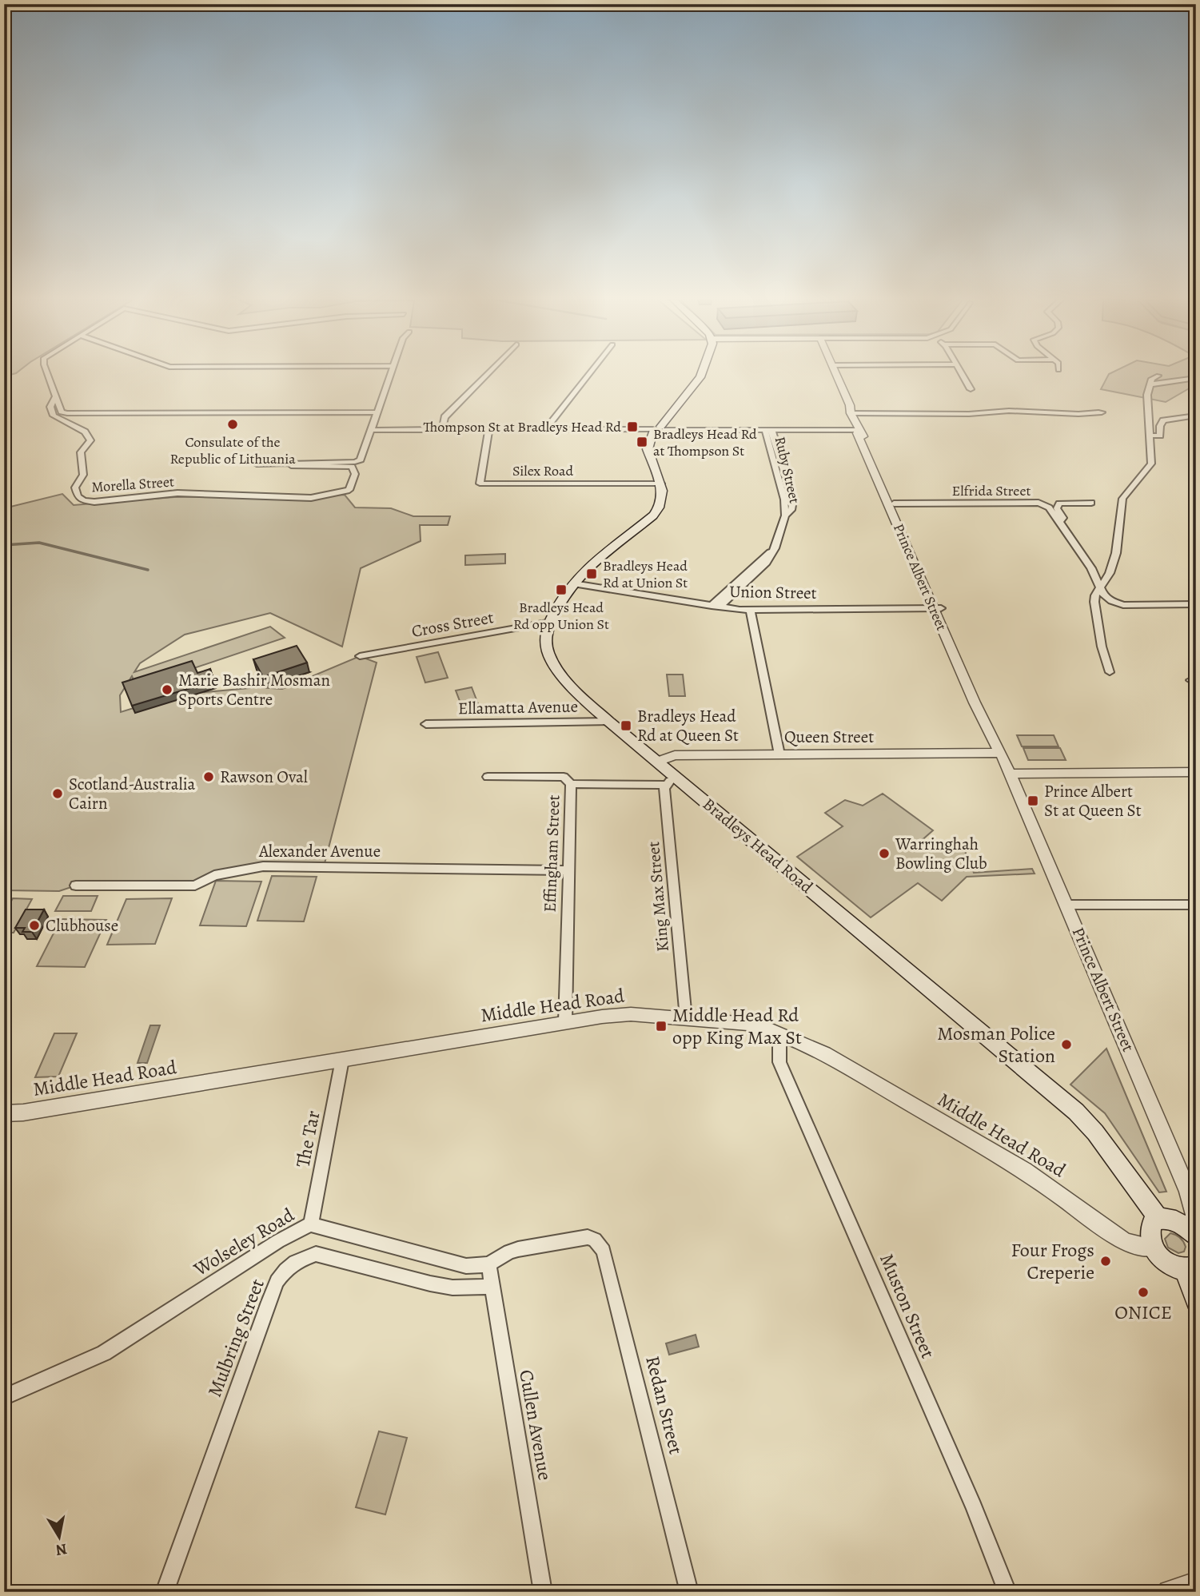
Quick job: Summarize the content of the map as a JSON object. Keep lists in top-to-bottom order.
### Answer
{
  "streets": {
    "main road": ["Bradleys Head Road"],
    "street": [
      "Ruby Street",
      "Silex Road",
      "Morella Street",
      "Elfrida Street",
      "Prince Albert Street",
      "Union Street",
      "Cross Street",
      "Ellamatta Avenue",
      "Queen Street",
      "Alexander Avenue",
      "Effingham Street",
      "King Max Street",
      "Middle Head Road",
      "The Tar",
      "Wolseley Road",
      "Muston Street",
      "Mulbring Street",
      "Redan Street",
      "Cullen Avenue"
    ]
  },
  "crossings": [
    ["Ruby Street", "Union Street"],
    ["Silex Road", "Bradleys Head Road"],
    ["Elfrida Street", "Prince Albert Street"],
    ["Prince Albert Street", "Union Street"],
    ["Prince Albert Street", "Queen Street"],
    ["Union Street", "Bradleys Head Road"],
    ["Cross Street", "Bradleys Head Road"],
    ["Ellamatta Avenue", "Bradleys Head Road"],
    ["Queen Street", "Bradleys Head Road"],
    ["Bradleys Head Road", "Effingham Street"],
    ["Bradleys Head Road", "King Max Street"],
    ["Alexander Avenue", "Effingham Street"],
    ["Effingham Street", "King Max Street"],
    ["Effingham Street", "Middle Head Road"],
    ["King Max Street", "Middle Head Road"],
    ["Middle Head Road", "The Tar"],
    ["Middle Head Road", "Muston Street"],
    ["The Tar", "Wolseley Road"],
    ["Wolseley Road", "Redan Street"],
    ["Wolseley Road", "Cullen Avenue"],
    ["Mulbring Street", "Cullen Avenue"]
  ],
  "places": {
    "other": [
      "Consulate of the Republic of Lithuania",
      "Marie Bashir Mosman Sports Centre",
      "Rawson Oval",
      "Scotland-Australia Cairn",
      "Warringhah Bowling Club",
      "Clubhouse",
      "Mosman Police Station",
      "Four Frogs Creperie",
      "ONICE"
    ],
    "transit": [
      "Thompson St at Bradleys Head Rd",
      "Bradleys Head Rd at Thompson St",
      "Bradleys Head Rd at Union St",
      "Bradleys Head Rd opp Union St",
      "Bradleys Head Rd at Queen St",
      "Prince Albert St at Queen St",
      "Middle Head Rd opp King Max St"
    ]
  },
  "north": "bottom"
}
